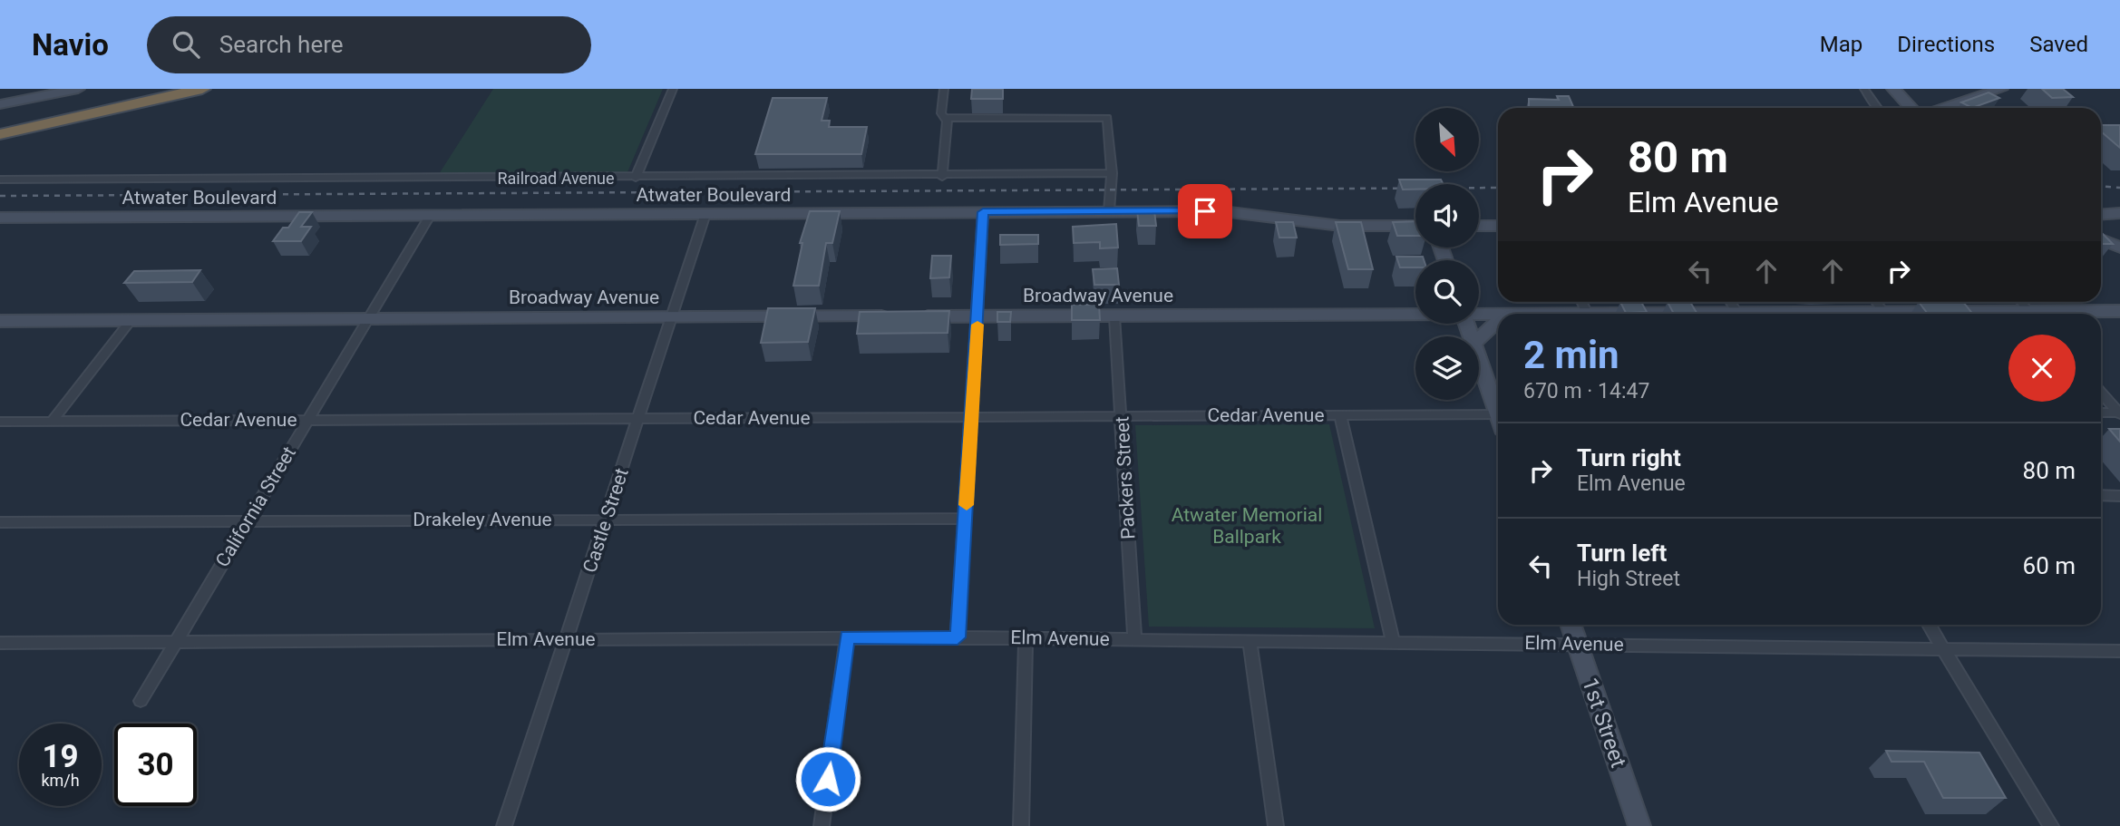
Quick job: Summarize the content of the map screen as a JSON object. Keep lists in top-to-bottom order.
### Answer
{
  "streets": {
    "street": [
      "Railroad Avenue",
      "Atwater Boulevard",
      "Broadway Avenue",
      "Cedar Avenue",
      "Packers Street",
      "California Street",
      "Drakeley Avenue",
      "Castle Street",
      "Elm Avenue",
      "1st Street"
    ]
  },
  "crossings": [
    ["Atwater Boulevard", "California Street"],
    ["Atwater Boulevard", "Castle Street"],
    ["Broadway Avenue", "Packers Street"],
    ["Broadway Avenue", "California Street"],
    ["Broadway Avenue", "Castle Street"],
    ["Cedar Avenue", "Packers Street"],
    ["Cedar Avenue", "California Street"],
    ["Cedar Avenue", "Castle Street"],
    ["Packers Street", "Elm Avenue"],
    ["California Street", "Drakeley Avenue"],
    ["California Street", "Elm Avenue"],
    ["Drakeley Avenue", "Castle Street"],
    ["Castle Street", "Elm Avenue"],
    ["Elm Avenue", "1st Street"]
  ],
  "parks": ["Atwater Memorial Ballpark"],
  "north": "bottom right",
  "page": {
    "header": "Navio",
    "search": "Search here",
    "nav": ["Map", "Directions", "Saved"],
    "turn": ["80 m", "Elm Avenue"],
    "heading": ["2 min", "670 m · 14:47"],
    "list": [
      {
        "name": "Turn right",
        "note": "Elm Avenue",
        "value": "80 m"
      },
      {
        "name": "Turn left",
        "note": "High Street",
        "value": "60 m"
      }
    ],
    "speed": "19 km/h",
    "limit": "30"
  }
}
